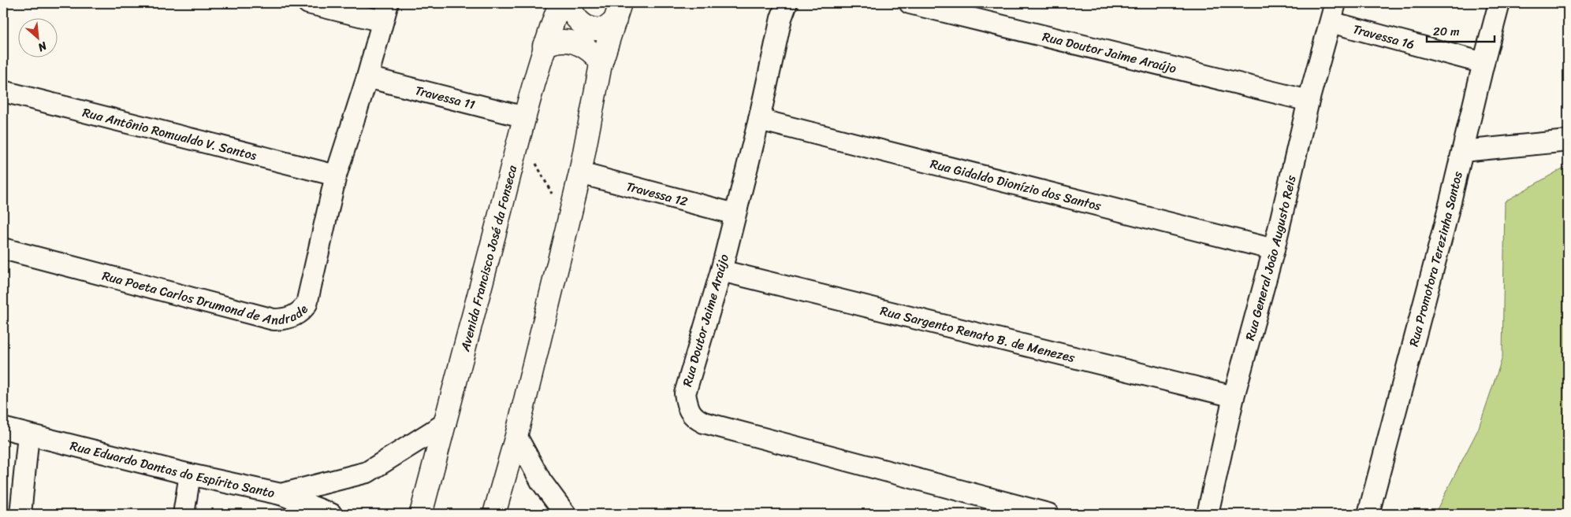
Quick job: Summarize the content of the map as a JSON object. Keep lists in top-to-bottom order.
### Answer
{
  "streets": {
    "main road": ["Avenida Francisco José da Fonseca"],
    "street": [
      "Travessa 16",
      "Rua Doutor Jaime Araújo",
      "Travessa 11",
      "Rua Antônio Romualdo V. Santos",
      "Rua Gidaldo Dionízio dos Santos",
      "Travessa 12",
      "Rua General João Augusto Reis",
      "Rua Promotora Terezinha Santos",
      "Rua Poeta Carlos Drumond de Andrade",
      "Rua Sargento Renato B. de Menezes",
      "Rua Eduardo Dantas do Espírito Santo"
    ]
  },
  "crossings": [
    ["Travessa 16", "Rua General João Augusto Reis"],
    ["Travessa 16", "Rua Promotora Terezinha Santos"],
    ["Rua Doutor Jaime Araújo", "Rua Gidaldo Dionízio dos Santos"],
    ["Rua Doutor Jaime Araújo", "Travessa 12"],
    ["Rua Doutor Jaime Araújo", "Rua General João Augusto Reis"],
    ["Rua Doutor Jaime Araújo", "Rua Sargento Renato B. de Menezes"],
    ["Travessa 11", "Avenida Francisco José da Fonseca"],
    ["Travessa 11", "Rua Poeta Carlos Drumond de Andrade"],
    ["Rua Antônio Romualdo V. Santos", "Rua Poeta Carlos Drumond de Andrade"],
    ["Rua Gidaldo Dionízio dos Santos", "Rua General João Augusto Reis"],
    ["Avenida Francisco José da Fonseca", "Rua Eduardo Dantas do Espírito Santo"],
    ["Rua General João Augusto Reis", "Rua Sargento Renato B. de Menezes"]
  ],
  "scale_bar": "20 m",
  "north": "bottom right"
}
